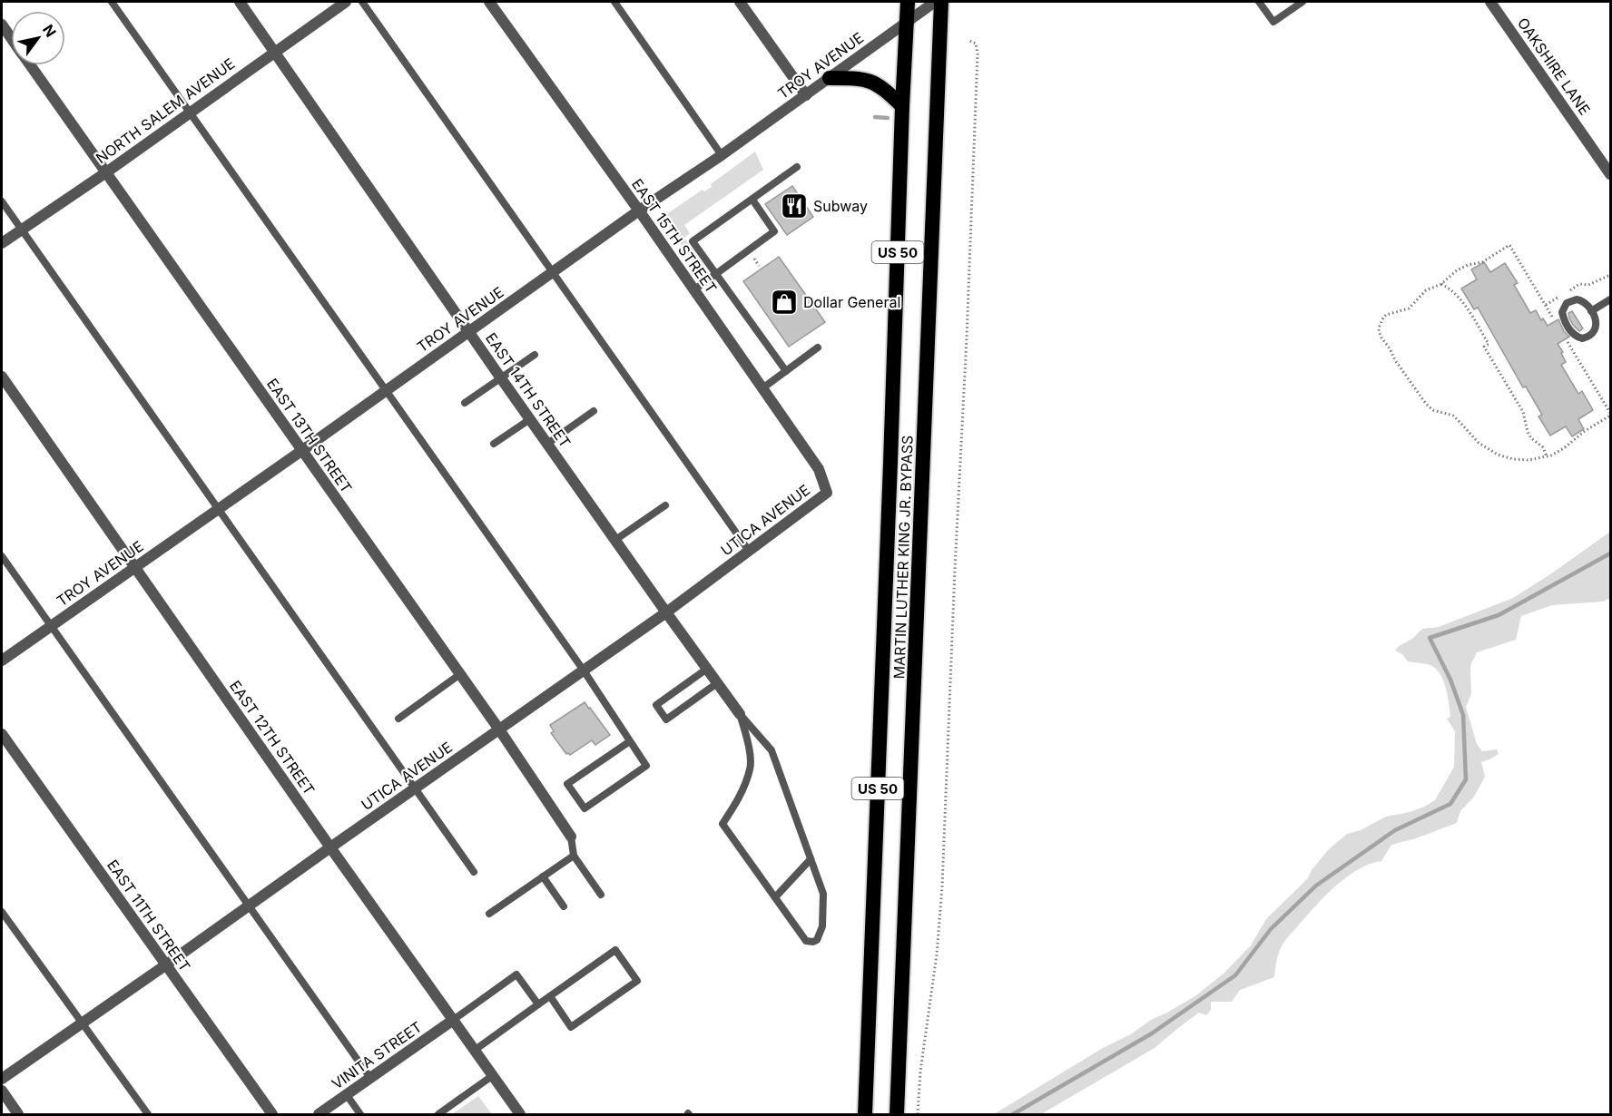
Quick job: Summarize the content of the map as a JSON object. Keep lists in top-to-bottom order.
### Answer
{
  "streets": {
    "highway": ["US 50", "MARTIN LUTHER KING JR. BYPASS"],
    "street": [
      "TROY AVENUE",
      "OAKSHIRE LANE",
      "NORTH SALEM AVENUE",
      "EAST 15TH STREET",
      "EAST 14TH STREET",
      "EAST 13TH STREET",
      "UTICA AVENUE",
      "EAST 12TH STREET",
      "EAST 11TH STREET",
      "VINITA STREET"
    ]
  },
  "crossings": [
    ["TROY AVENUE", "EAST 15TH STREET"],
    ["TROY AVENUE", "EAST 14TH STREET"],
    ["TROY AVENUE", "EAST 13TH STREET"],
    ["TROY AVENUE", "MARTIN LUTHER KING JR. BYPASS"],
    ["TROY AVENUE", "EAST 12TH STREET"],
    ["NORTH SALEM AVENUE", "EAST 14TH STREET"],
    ["NORTH SALEM AVENUE", "EAST 13TH STREET"],
    ["EAST 15TH STREET", "UTICA AVENUE"],
    ["EAST 14TH STREET", "UTICA AVENUE"],
    ["EAST 13TH STREET", "UTICA AVENUE"],
    ["UTICA AVENUE", "EAST 12TH STREET"],
    ["UTICA AVENUE", "EAST 11TH STREET"],
    ["EAST 12TH STREET", "VINITA STREET"]
  ],
  "places": {
    "restaurant": ["Subway"],
    "shop": ["Dollar General"]
  },
  "north": "top right"
}
